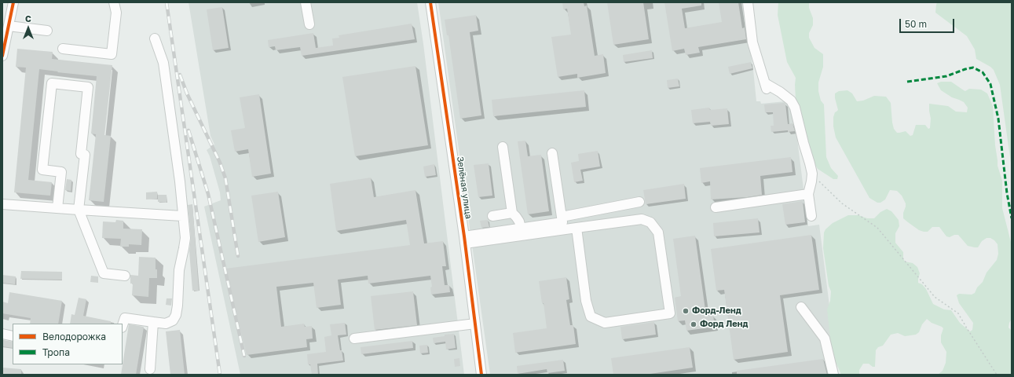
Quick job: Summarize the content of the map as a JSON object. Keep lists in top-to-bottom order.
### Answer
{
  "streets": {
    "street": ["Зелёная улица"]
  },
  "places": ["Форд-Ленд", "Форд Ленд"],
  "legend": ["Велодорожка", "Тропа"],
  "scale_bar": "50 m",
  "north": "top"
}
